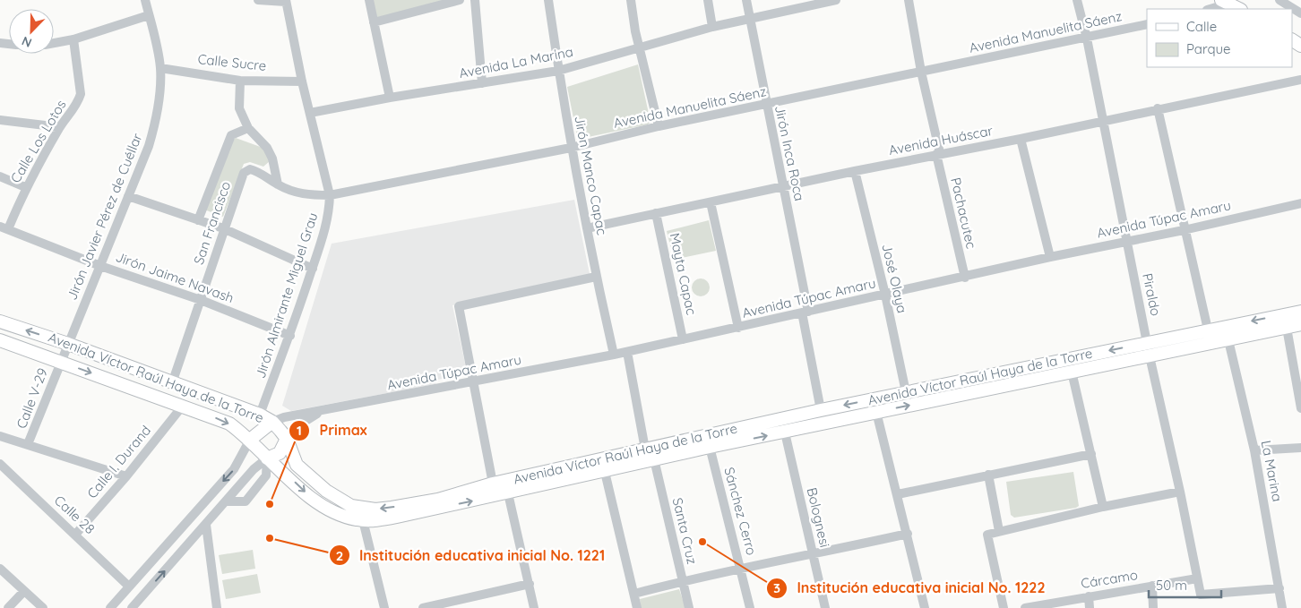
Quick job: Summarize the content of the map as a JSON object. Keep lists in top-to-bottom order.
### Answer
{
  "streets": {
    "main road": ["Avenida Víctor Raúl Haya de la Torre"],
    "street": [
      "Avenida Manuelita Sáenz",
      "Calle Sucre",
      "Avenida La Marina",
      "Avenida Huáscar",
      "Calle Los Lotos",
      "Jirón Inca Roca",
      "Jirón Manco Capac",
      "Pachacutec",
      "Jirón Javier Pérez de Cuéllar",
      "Avenida Túpac Amaru",
      "San Francisco",
      "Mayta Capac",
      "Jirón Jaime Navash",
      "José Olaya",
      "Piraldo",
      "Jirón Almirante Miguel Grau",
      "Calle V-29",
      "Calle I. Durand",
      "La Marina",
      "Sánchez Cerro",
      "Calle 28",
      "Bolognesi",
      "Santa Cruz",
      "Cárcamo"
    ]
  },
  "crossings": [
    ["Avenida Manuelita Sáenz", "Jirón Inca Roca"],
    ["Avenida Manuelita Sáenz", "Jirón Manco Capac"],
    ["Avenida Manuelita Sáenz", "Pachacutec"],
    ["Avenida Manuelita Sáenz", "San Francisco"],
    ["Avenida Manuelita Sáenz", "Piraldo"],
    ["Avenida Manuelita Sáenz", "Jirón Almirante Miguel Grau"],
    ["Calle Sucre", "Jirón Javier Pérez de Cuéllar"],
    ["Calle Sucre", "Jirón Almirante Miguel Grau"],
    ["Avenida La Marina", "Jirón Inca Roca"],
    ["Avenida La Marina", "Jirón Manco Capac"],
    ["Avenida La Marina", "Jirón Almirante Miguel Grau"],
    ["Avenida Huáscar", "Jirón Inca Roca"],
    ["Avenida Huáscar", "Jirón Manco Capac"],
    ["Avenida Huáscar", "Pachacutec"],
    ["Avenida Huáscar", "Mayta Capac"],
    ["Avenida Huáscar", "José Olaya"],
    ["Avenida Huáscar", "Piraldo"],
    ["Calle Los Lotos", "Jirón Jaime Navash"],
    ["Jirón Inca Roca", "Avenida Túpac Amaru"],
    ["Jirón Inca Roca", "Avenida Víctor Raúl Haya de la Torre"],
    ["Jirón Manco Capac", "Avenida Túpac Amaru"],
    ["Pachacutec", "Avenida Túpac Amaru"],
    ["Jirón Javier Pérez de Cuéllar", "Jirón Jaime Navash"],
    ["Jirón Javier Pérez de Cuéllar", "Avenida Víctor Raúl Haya de la Torre"],
    ["Jirón Javier Pérez de Cuéllar", "Calle V-29"],
    ["Avenida Túpac Amaru", "Mayta Capac"],
    ["Avenida Túpac Amaru", "José Olaya"],
    ["Avenida Túpac Amaru", "Piraldo"],
    ["Avenida Túpac Amaru", "Avenida Víctor Raúl Haya de la Torre"],
    ["Avenida Túpac Amaru", "Santa Cruz"],
    ["San Francisco", "Jirón Jaime Navash"],
    ["San Francisco", "Avenida Víctor Raúl Haya de la Torre"],
    ["Jirón Jaime Navash", "Jirón Almirante Miguel Grau"],
    ["José Olaya", "Avenida Víctor Raúl Haya de la Torre"],
    ["Piraldo", "Avenida Víctor Raúl Haya de la Torre"],
    ["Piraldo", "La Marina"],
    ["Piraldo", "Cárcamo"],
    ["Jirón Almirante Miguel Grau", "Avenida Víctor Raúl Haya de la Torre"],
    ["Avenida Víctor Raúl Haya de la Torre", "Calle V-29"],
    ["Avenida Víctor Raúl Haya de la Torre", "Calle I. Durand"],
    ["Avenida Víctor Raúl Haya de la Torre", "La Marina"],
    ["Avenida Víctor Raúl Haya de la Torre", "Sánchez Cerro"],
    ["Avenida Víctor Raúl Haya de la Torre", "Bolognesi"],
    ["Avenida Víctor Raúl Haya de la Torre", "Santa Cruz"],
    ["Calle I. Durand", "Calle 28"]
  ],
  "places": ["Primax", "Institución educativa inicial No. 1221", "Institución educativa inicial No. 1222"],
  "legend": ["Calle", "Parque"],
  "scale_bar": "50 m",
  "north": "bottom left"
}
